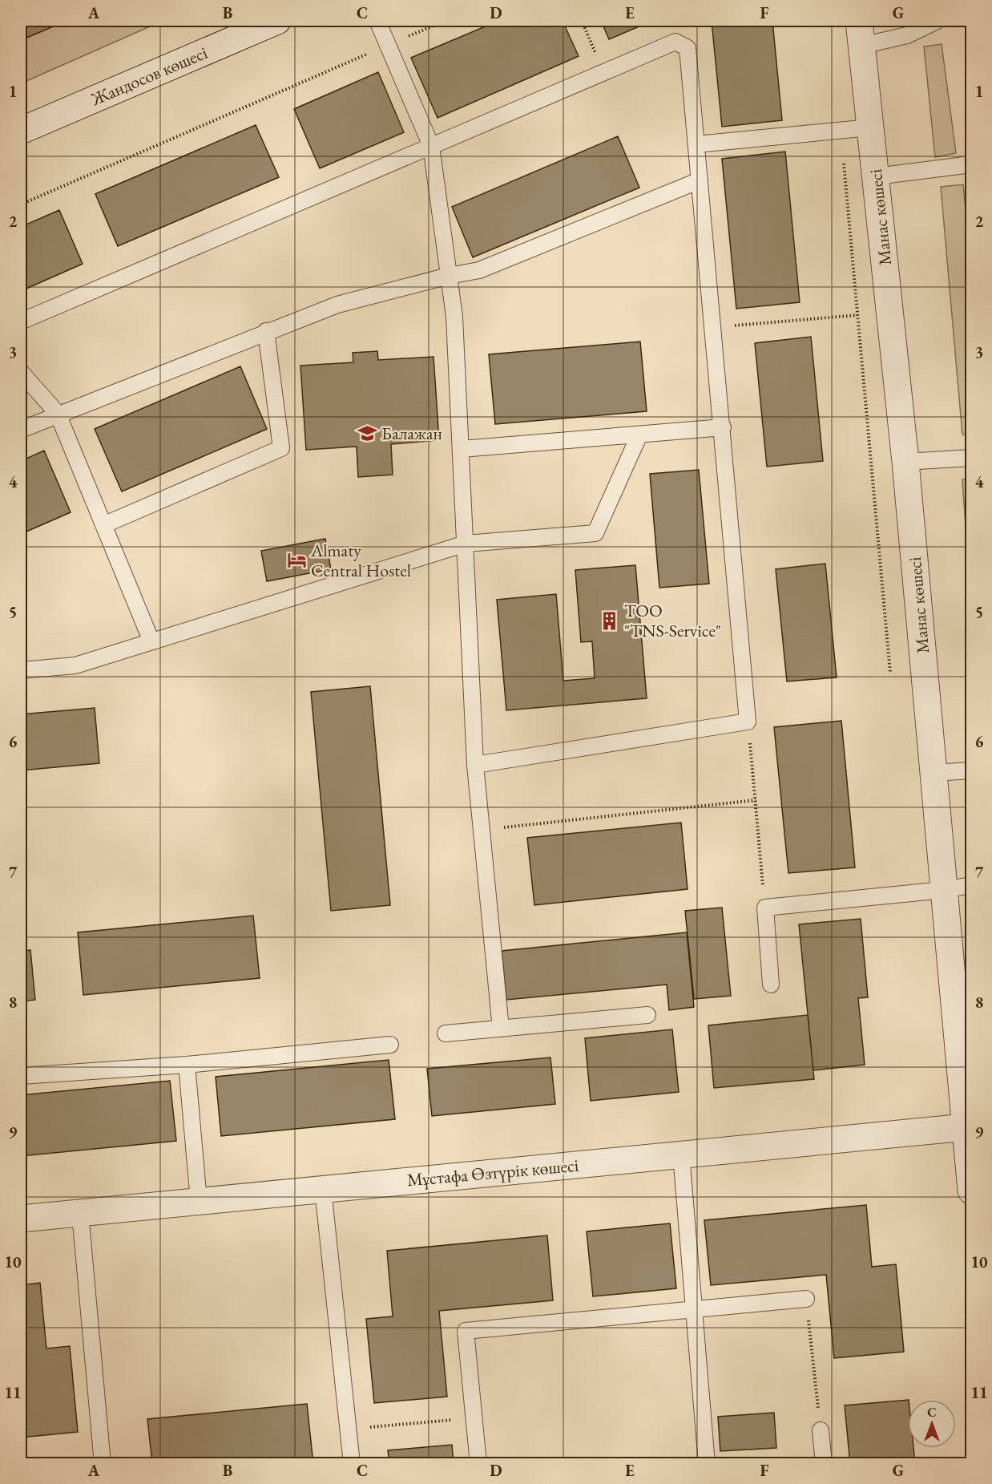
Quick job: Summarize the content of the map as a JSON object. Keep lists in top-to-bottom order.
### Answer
{
  "streets": {
    "street": ["Жандосов көшесі", "Манас көшесі", "Мұстафа Өзтүрік көшесі"]
  },
  "crossings": [
    ["Манас көшесі", "Мұстафа Өзтүрік көшесі"]
  ],
  "places": {
    "school or university": ["Балажан"],
    "hotel": ["Almaty Central Hostel"],
    "building": ["ТОО \"TNS-Service\""]
  },
  "north": "top",
  "grid": {
    "columns": [
      "A",
      "B",
      "C",
      "D",
      "E",
      "F",
      "G"
    ],
    "rows": [
      "1",
      "2",
      "3",
      "4",
      "5",
      "6",
      "7",
      "8",
      "9",
      "10",
      "11"
    ]
  }
}
